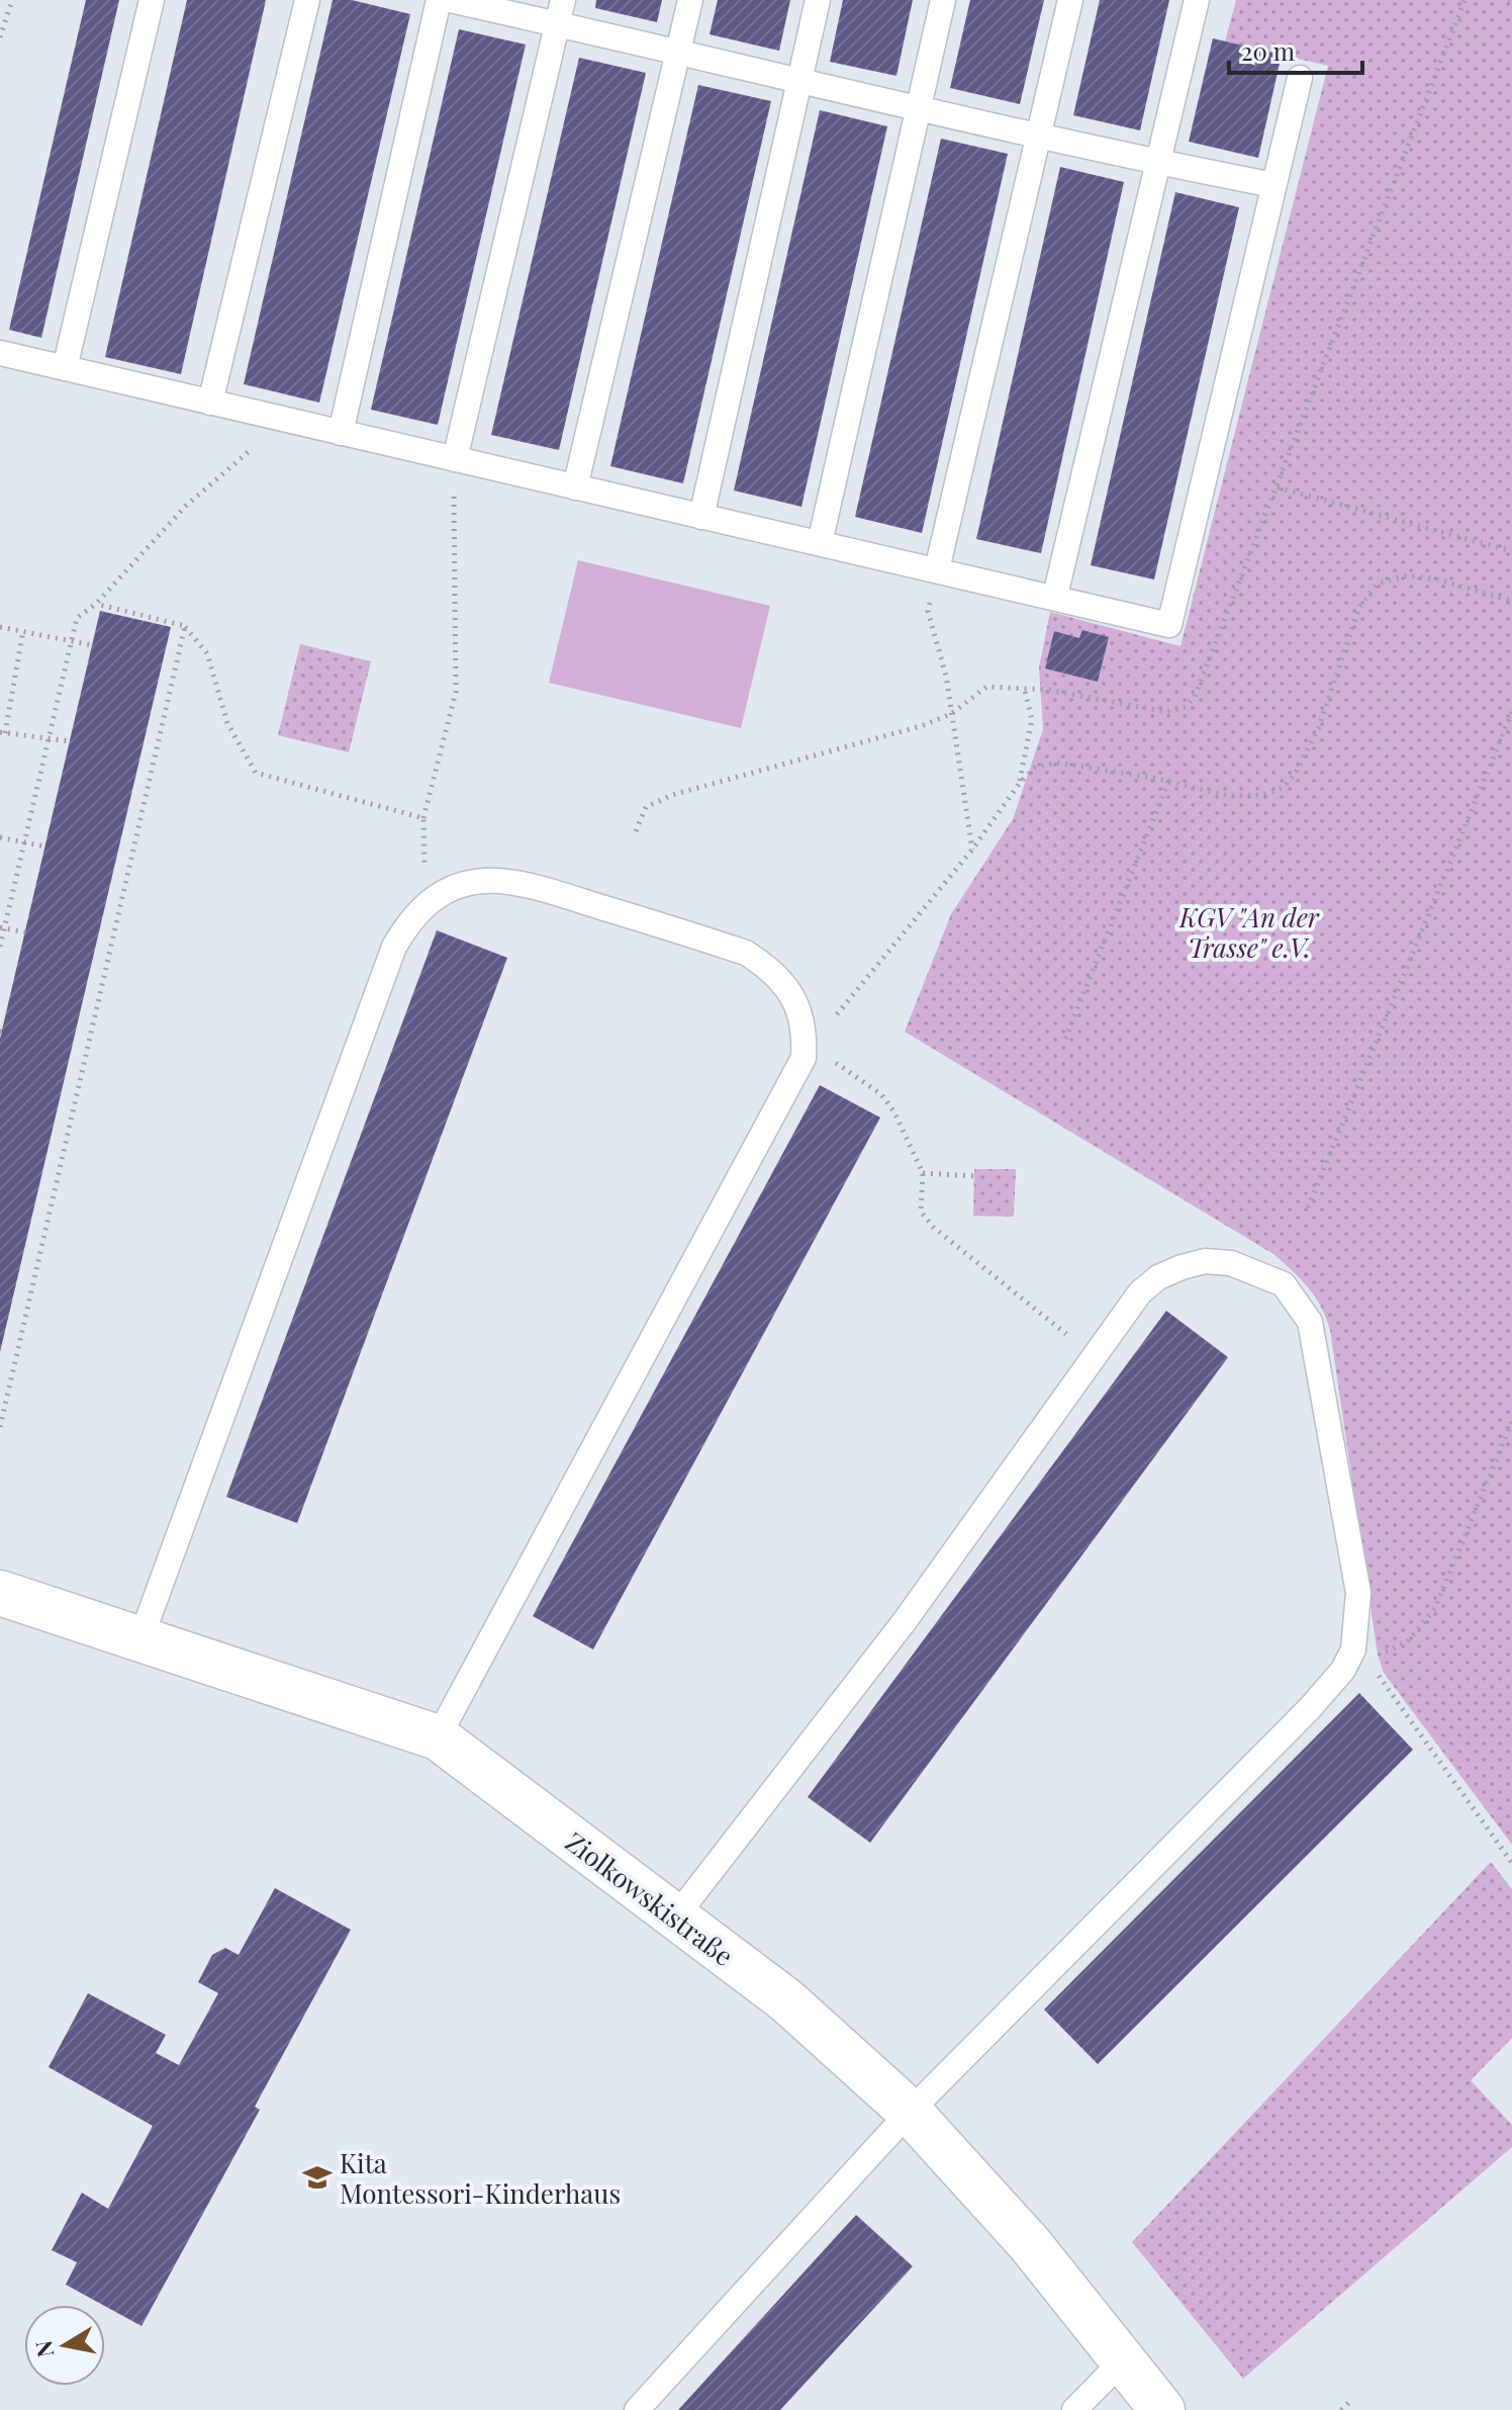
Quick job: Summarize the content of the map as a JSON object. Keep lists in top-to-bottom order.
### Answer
{
  "streets": {
    "street": ["Ziolkowskistraße"]
  },
  "parks": ["KGV \"An der Trasse\" e.V."],
  "places": {
    "school or university": ["Kita Montessori-Kinderhaus"]
  },
  "scale_bar": "20 m",
  "north": "left"
}
